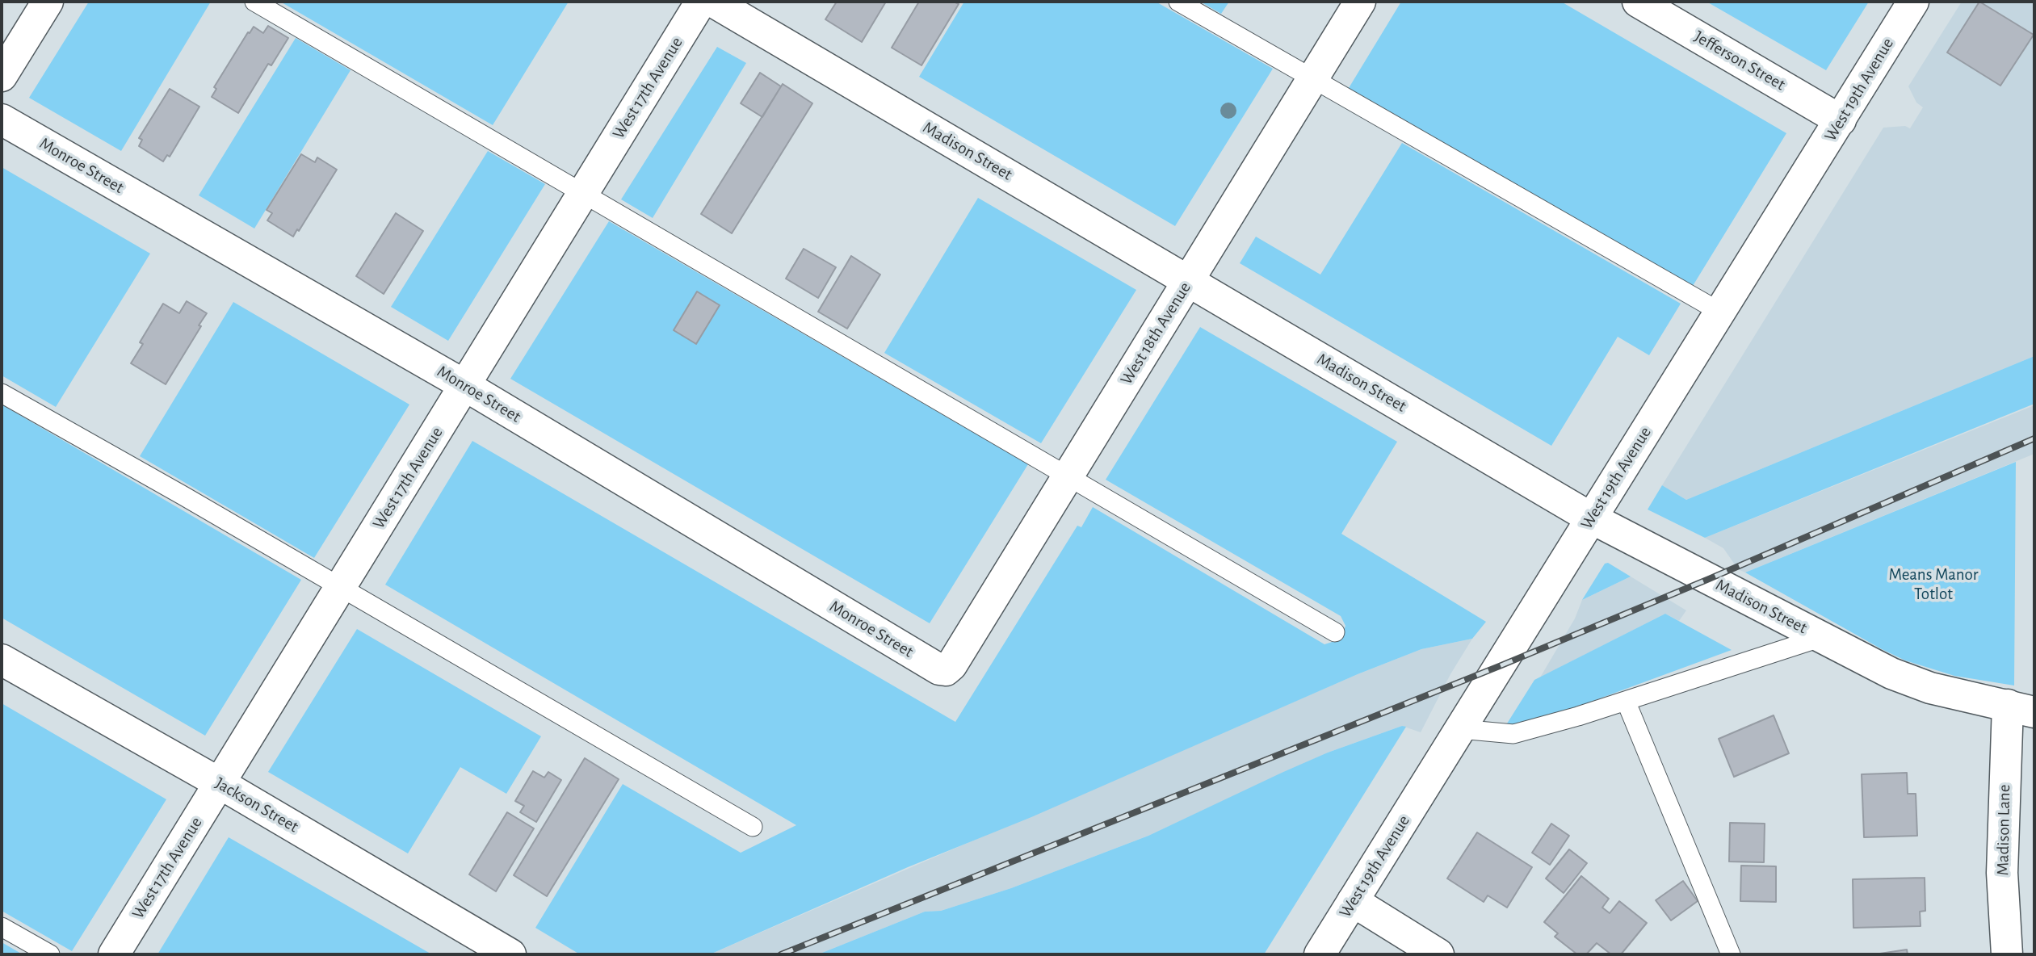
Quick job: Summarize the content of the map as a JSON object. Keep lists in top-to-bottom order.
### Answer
{
  "streets": {
    "street": [
      "Jefferson Street",
      "West 17th Avenue",
      "West 19th Avenue",
      "Madison Street",
      "Monroe Street",
      "West 18th Avenue",
      "Jackson Street",
      "Madison Lane"
    ]
  },
  "crossings": [
    ["Jefferson Street", "West 19th Avenue"],
    ["West 17th Avenue", "Monroe Street"],
    ["West 17th Avenue", "Jackson Street"],
    ["West 19th Avenue", "Madison Street"],
    ["Madison Street", "West 18th Avenue"],
    ["Madison Street", "Madison Lane"],
    ["Monroe Street", "West 18th Avenue"]
  ],
  "parks": ["Means Manor Totlot"]
}
